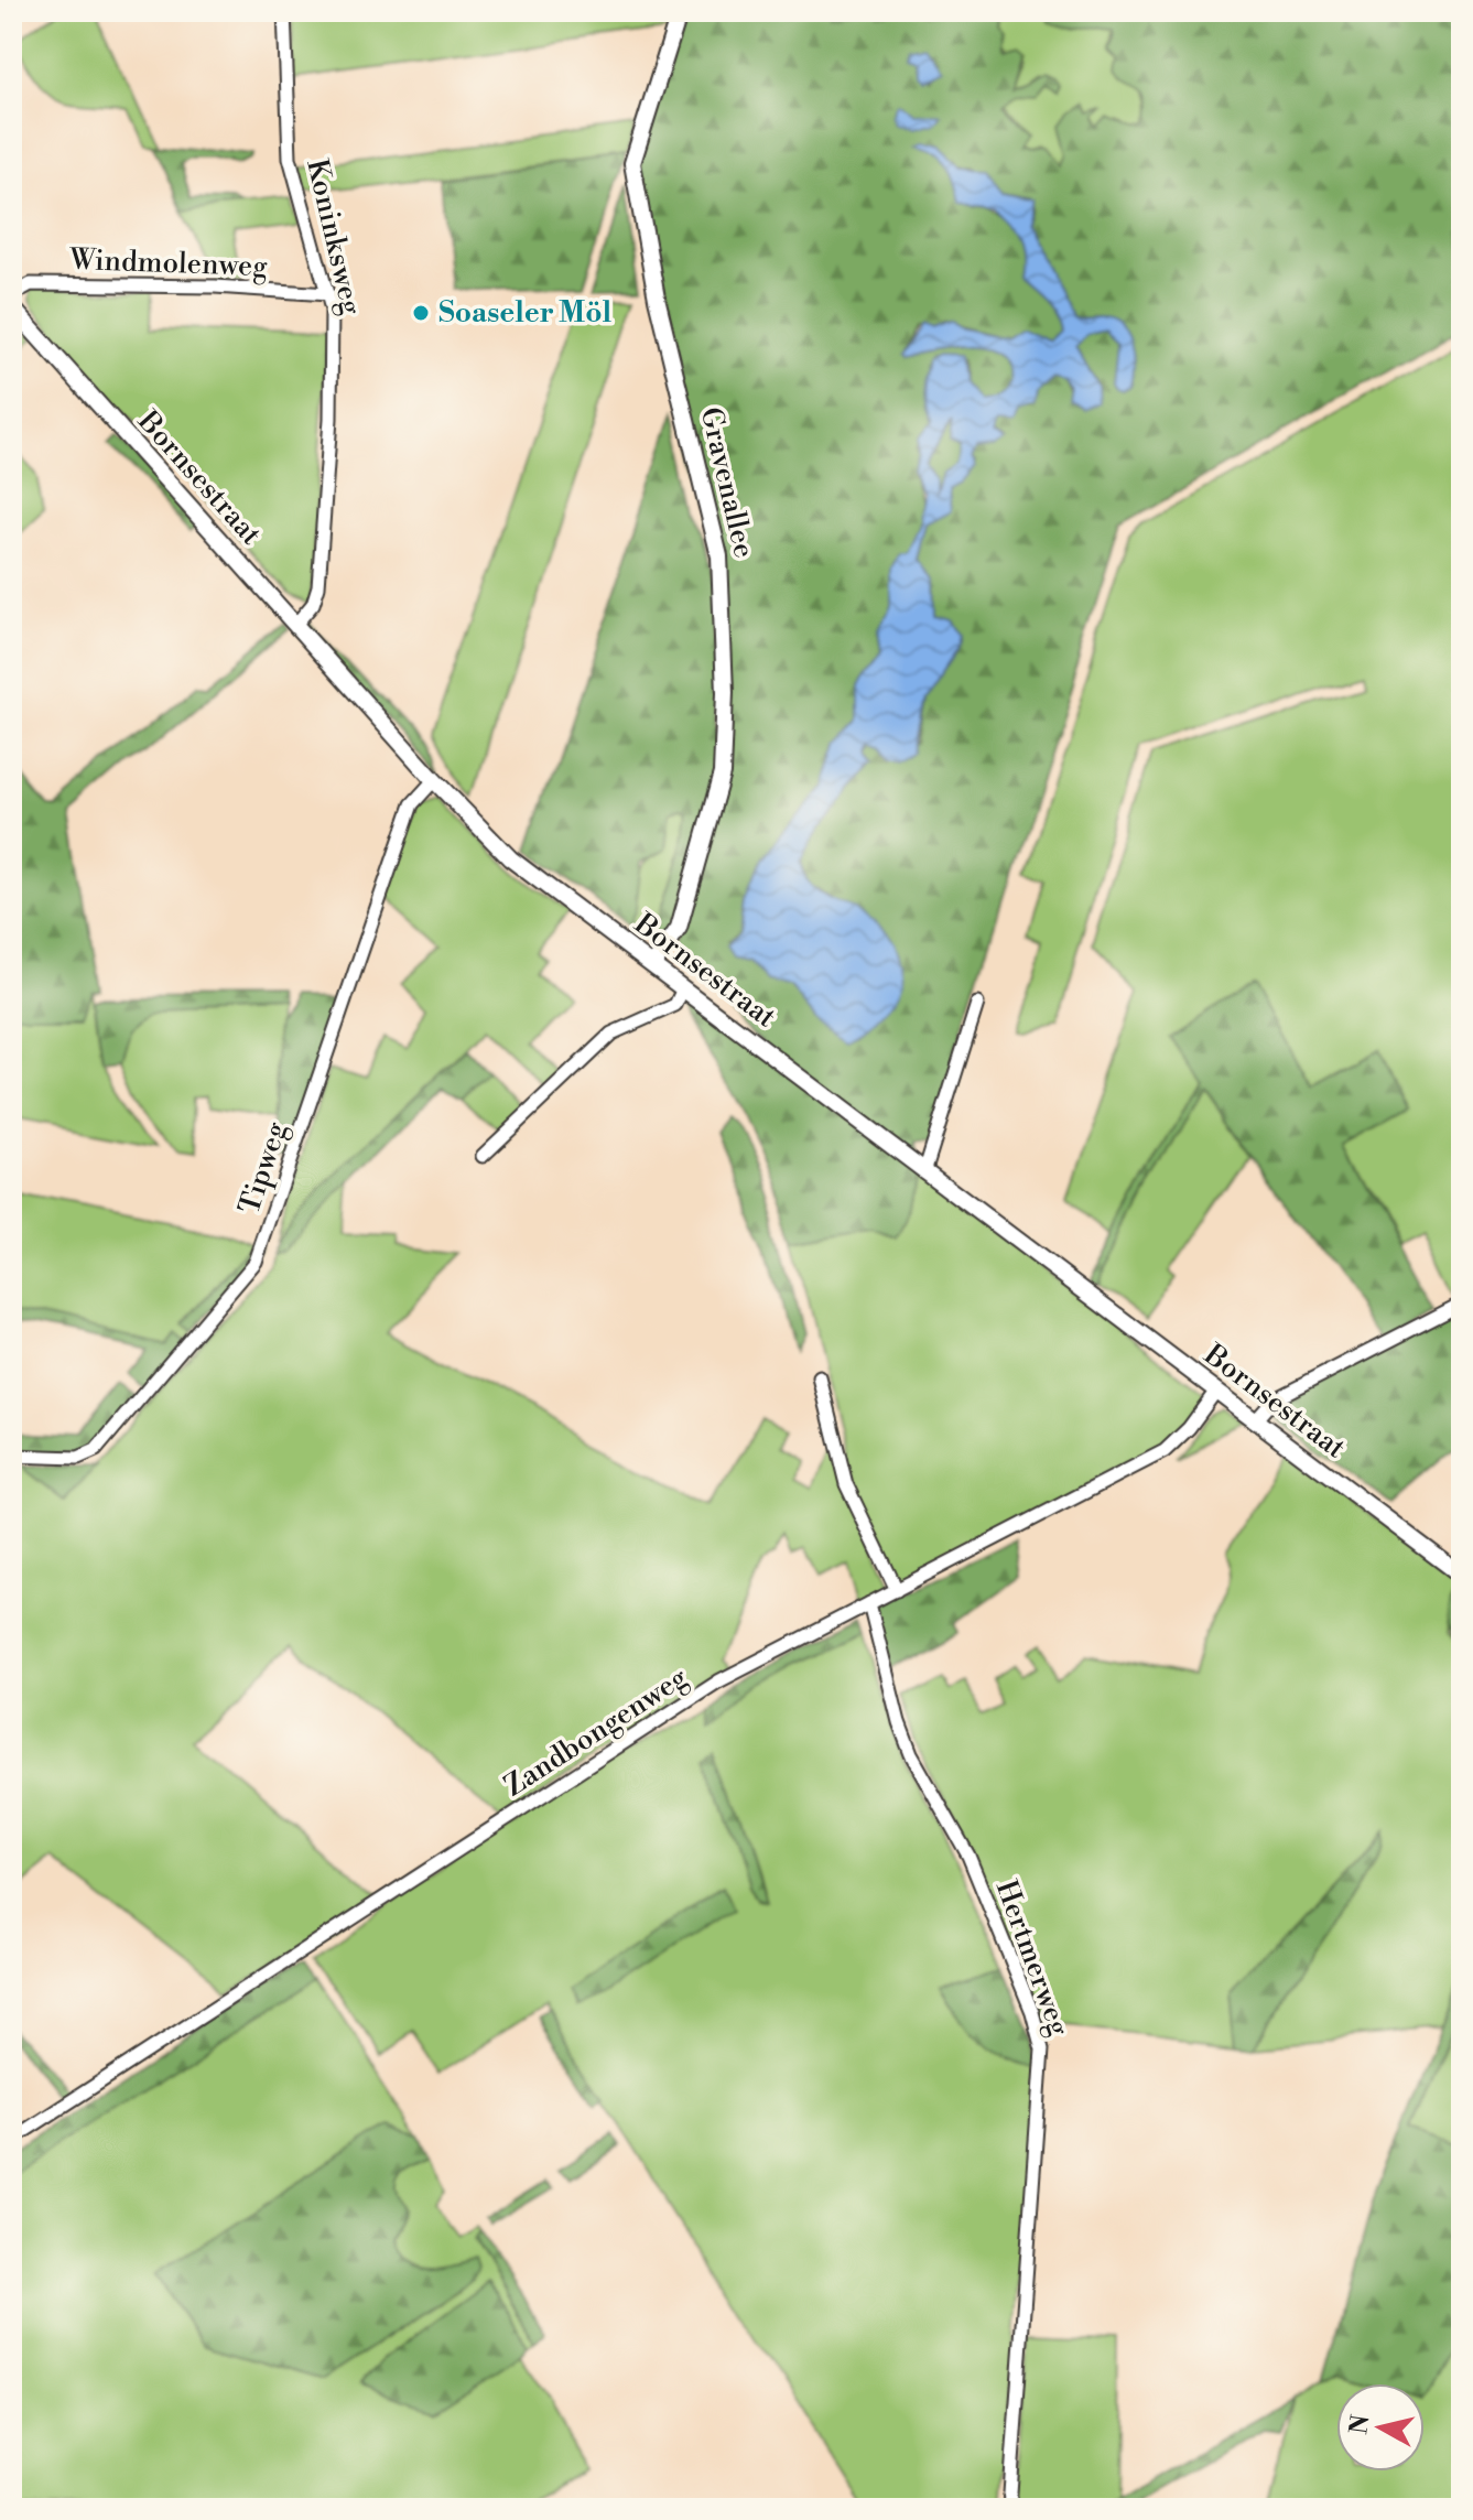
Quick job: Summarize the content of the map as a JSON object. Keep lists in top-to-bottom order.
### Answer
{
  "streets": {
    "street": [
      "Koninksweg",
      "Windmolenweg",
      "Bornsestraat",
      "Gravenallee",
      "Tipweg",
      "Zandbongenweg",
      "Hertmerweg"
    ]
  },
  "crossings": [
    ["Koninksweg", "Windmolenweg"],
    ["Koninksweg", "Bornsestraat"],
    ["Bornsestraat", "Gravenallee"],
    ["Bornsestraat", "Tipweg"],
    ["Bornsestraat", "Zandbongenweg"],
    ["Zandbongenweg", "Hertmerweg"]
  ],
  "places": ["Soaseler Möl"],
  "north": "left"
}
